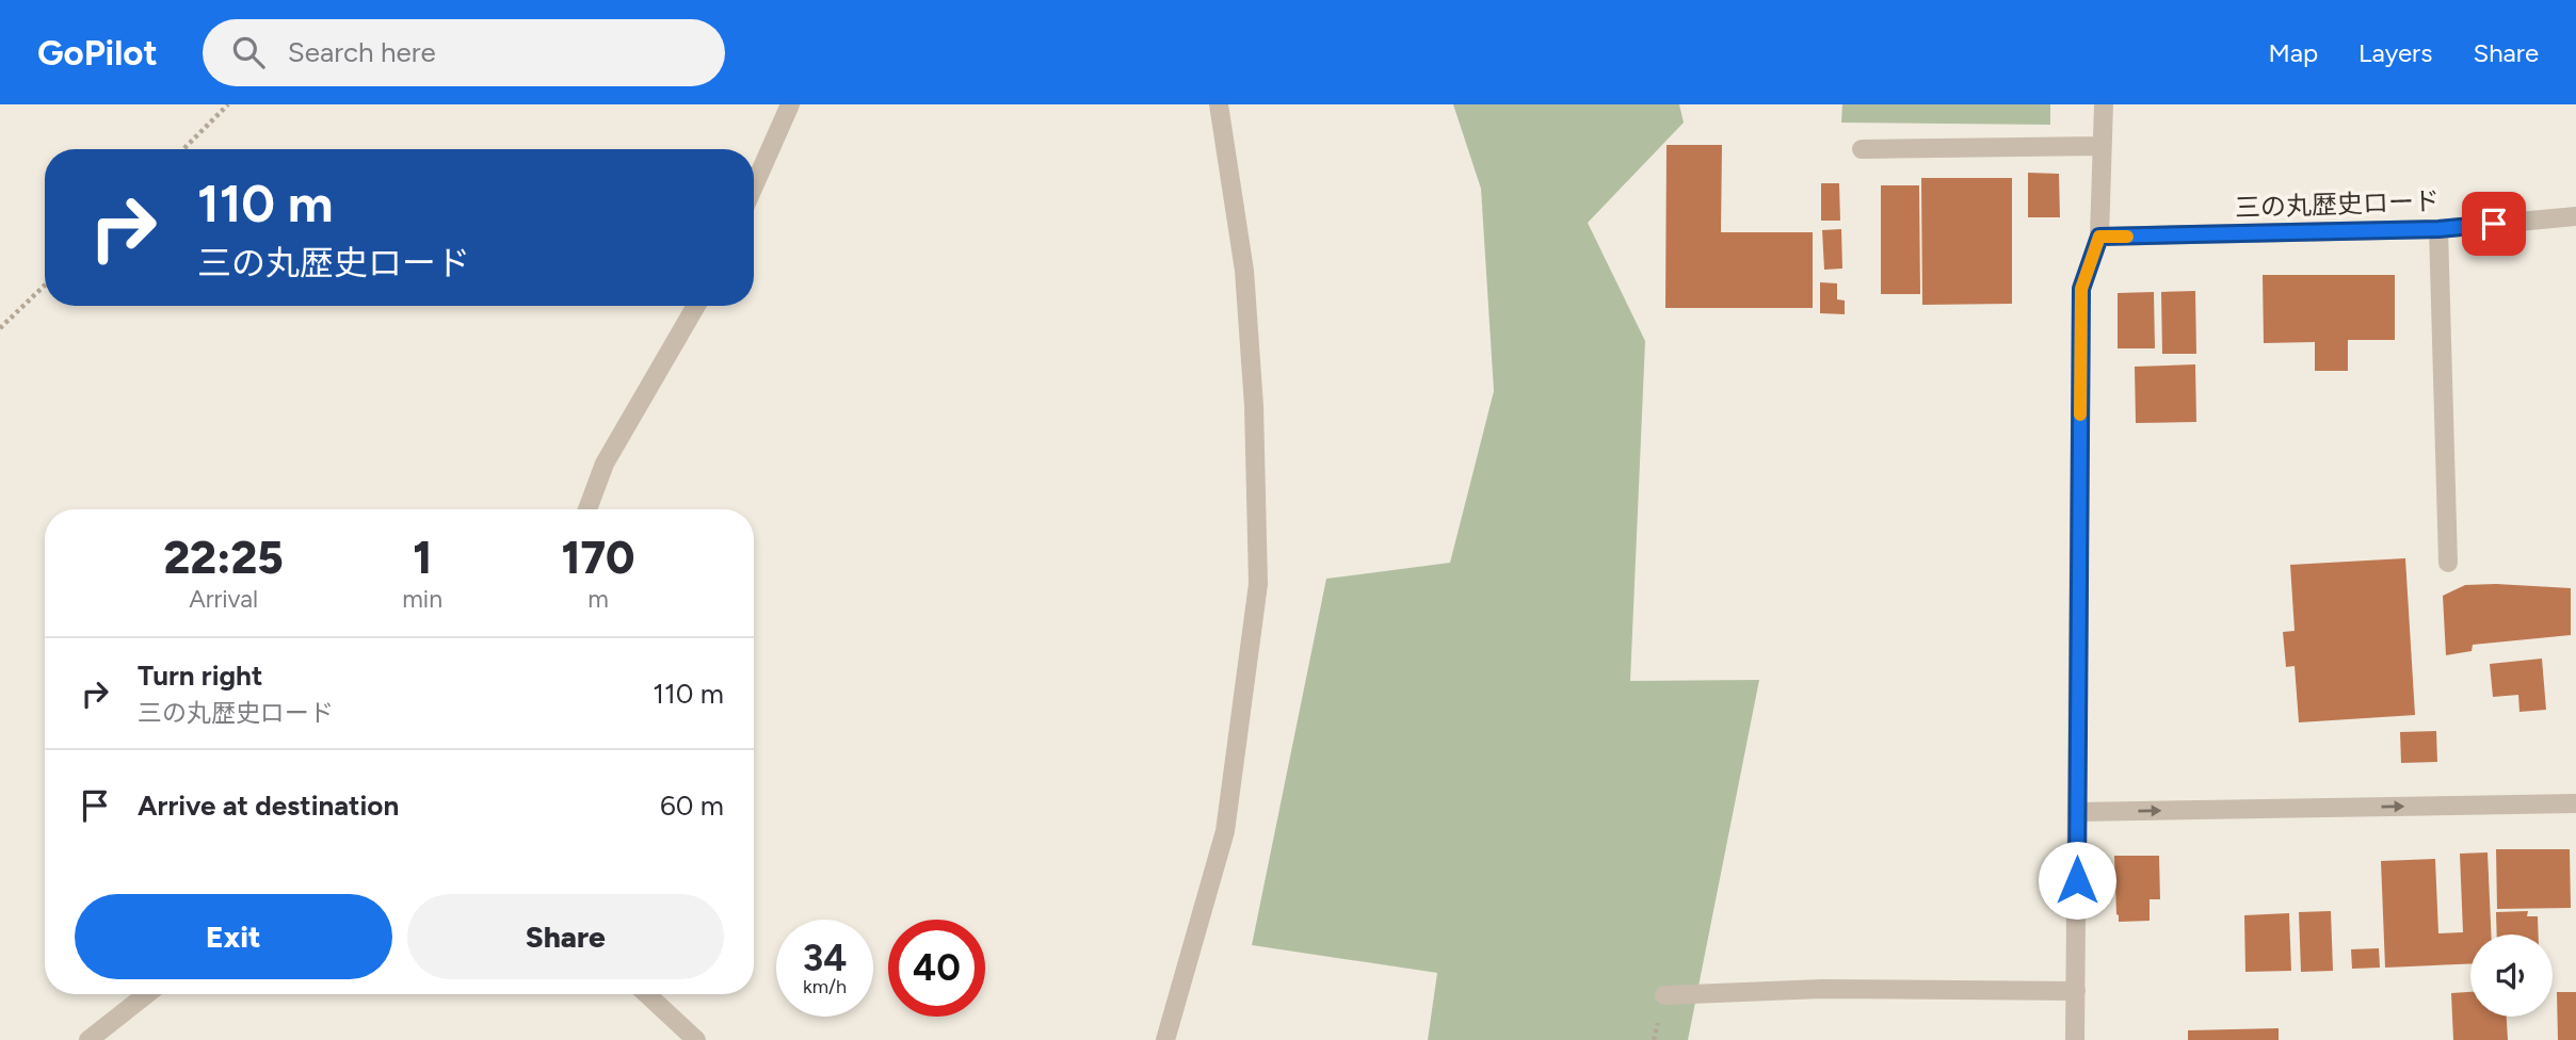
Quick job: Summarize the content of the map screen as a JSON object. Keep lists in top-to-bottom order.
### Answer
{
  "streets": {
    "street": ["三の丸歴史ロード"]
  },
  "page": {
    "header": "GoPilot",
    "search": "Search here",
    "nav": ["Map", "Layers", "Share"],
    "turn": ["110 m", "三の丸歴史ロード"],
    "eta": [
      "22:25",
      "Arrival",
      "1",
      "min",
      "170",
      "m"
    ],
    "list": [
      {
        "name": "Turn right",
        "note": "三の丸歴史ロード",
        "value": "110 m"
      },
      {
        "name": "Arrive at destination",
        "value": "60 m"
      }
    ],
    "buttons": ["Exit", "Share"],
    "speed": "34 km/h",
    "limit": "40"
  }
}
